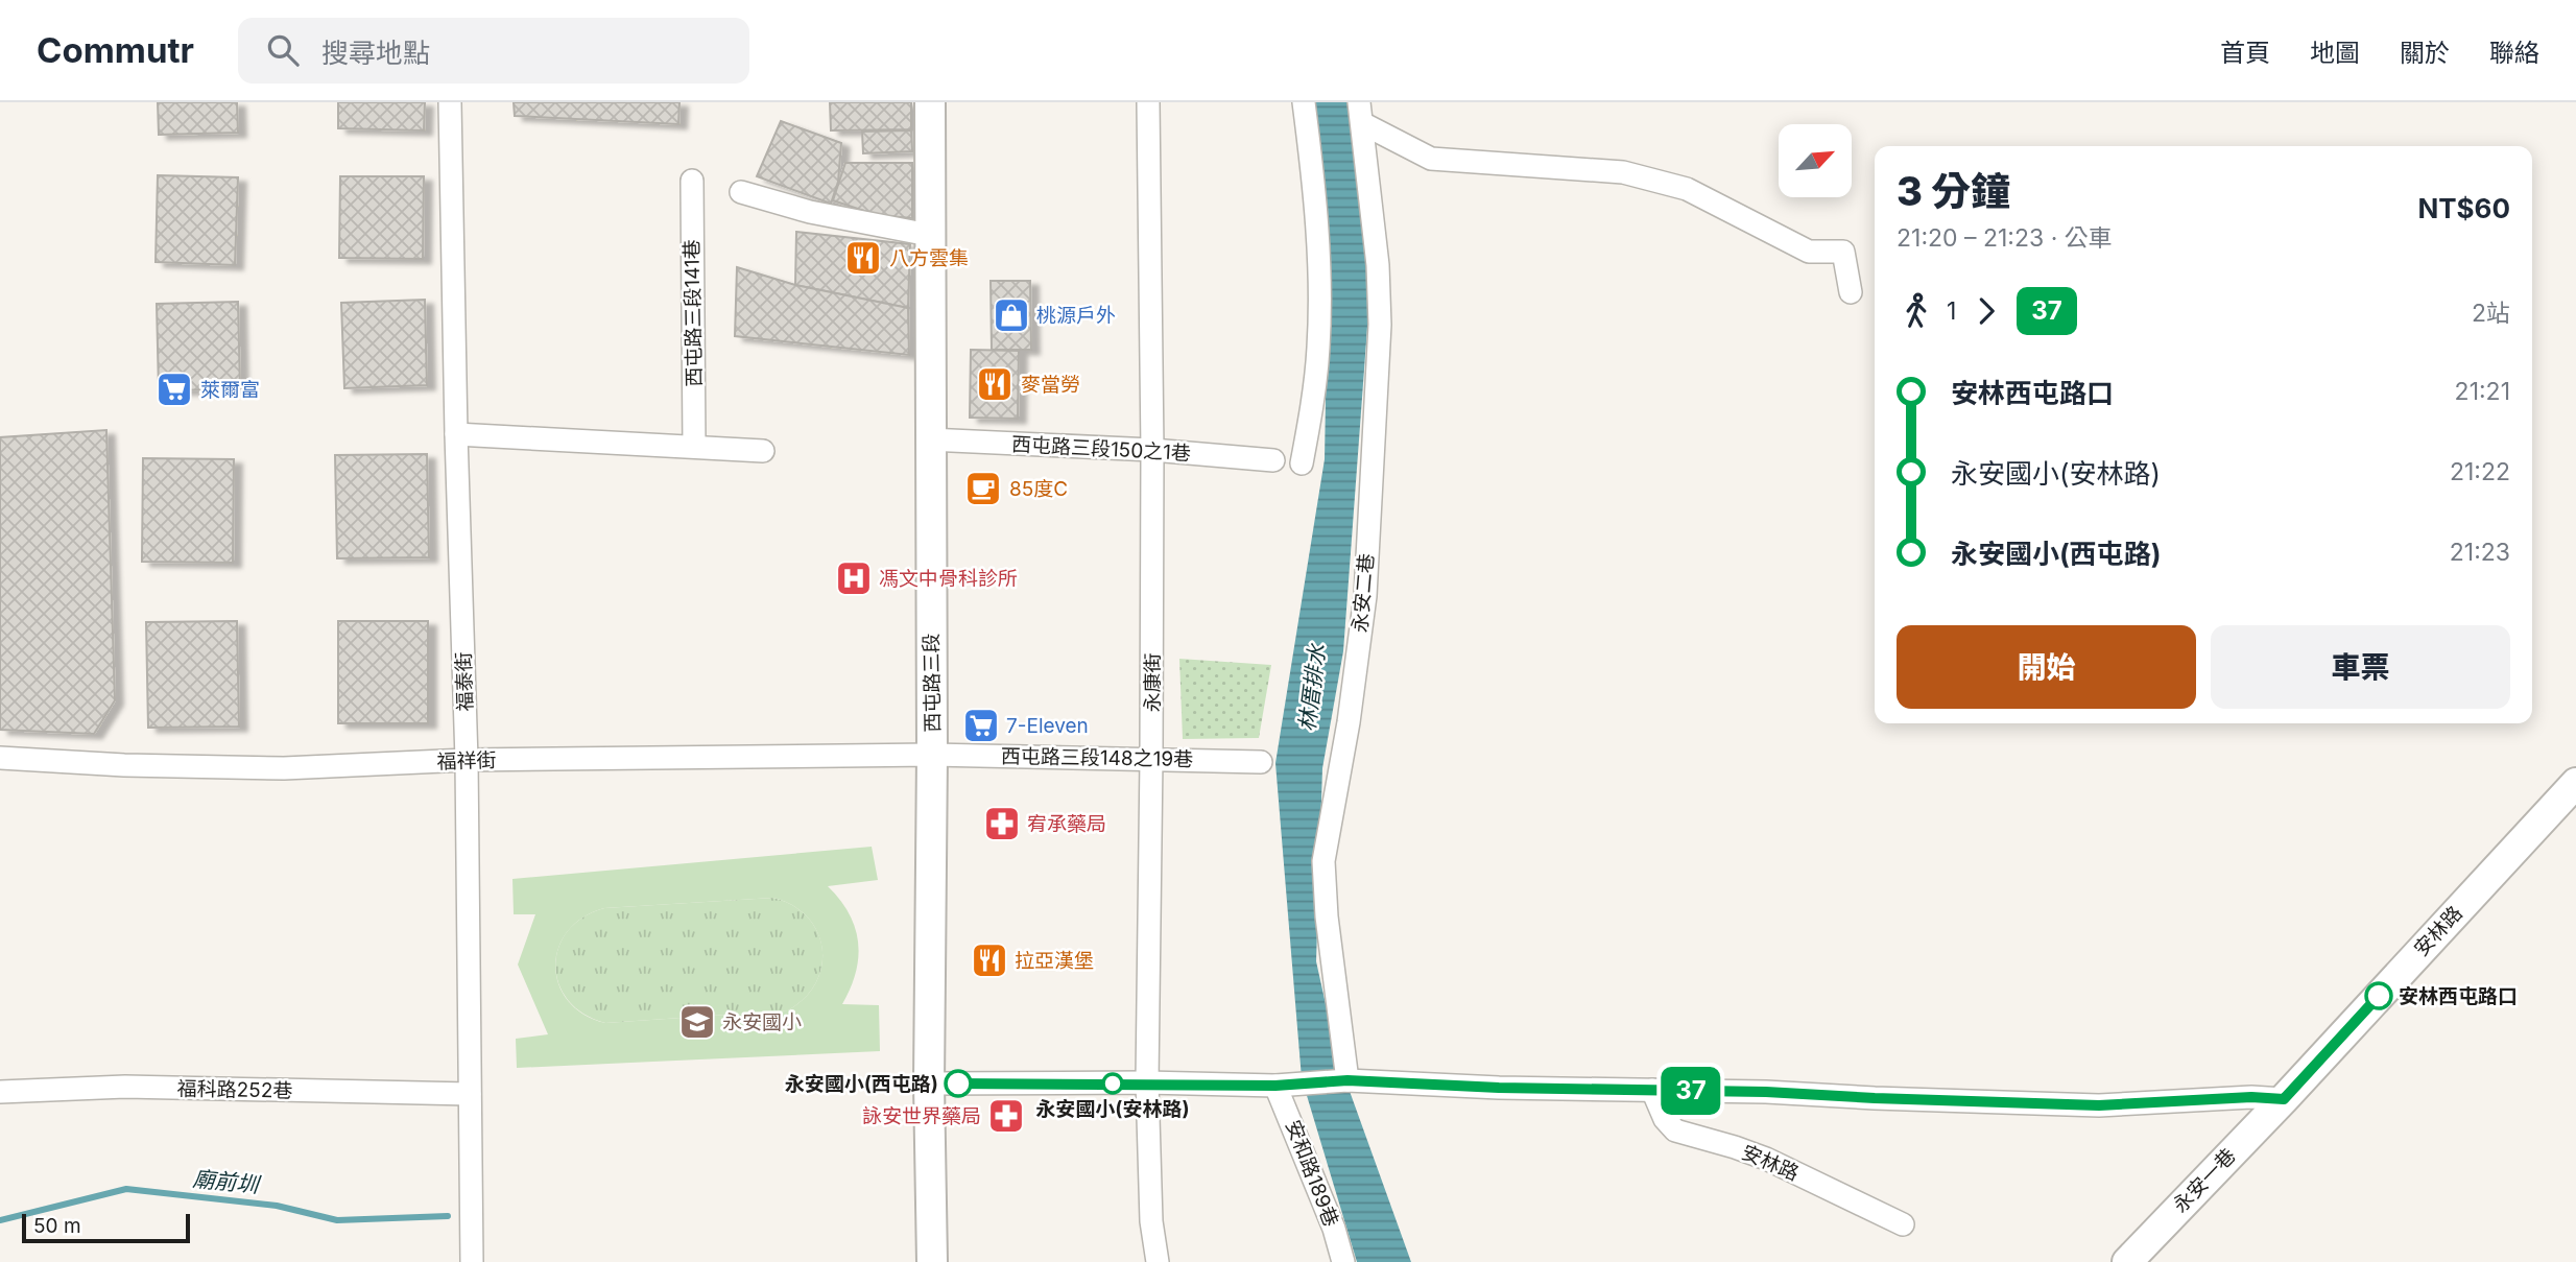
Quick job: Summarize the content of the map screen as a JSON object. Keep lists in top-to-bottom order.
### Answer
{
  "streets": {
    "street": [
      "西屯路三段141巷",
      "西屯路三段150之1巷",
      "永安二巷",
      "福泰街",
      "西屯路三段",
      "永康街",
      "西屯路三段148之19巷",
      "福祥街",
      "安林路",
      "福科路252巷",
      "安和路189巷",
      "永安一巷"
    ]
  },
  "crossings": [
    ["西屯路三段150之1巷", "西屯路三段"],
    ["西屯路三段150之1巷", "永康街"],
    ["福泰街", "福祥街"],
    ["福泰街", "福科路252巷"],
    ["西屯路三段", "西屯路三段148之19巷"],
    ["西屯路三段", "福祥街"],
    ["永康街", "西屯路三段148之19巷"],
    ["西屯路三段148之19巷", "福祥街"],
    ["安林路", "永安一巷"]
  ],
  "water": ["林厝排水", "廟前圳"],
  "places": {
    "restaurant": ["八方雲集", "麥當勞", "拉亞漢堡"],
    "shop": ["桃源戶外"],
    "supermarket": ["萊爾富", "7-Eleven"],
    "cafe": ["85度C"],
    "hospital": ["馮文中骨科診所"],
    "pharmacy": ["宥承藥局", "詠安世界藥局"],
    "other": ["安林西屯路口", "永安國小(西屯路)", "永安國小(安林路)"],
    "school or university": ["永安國小"]
  },
  "lines": ["bus line 37"],
  "scale_bar": "50 m",
  "north": "top right",
  "page": {
    "header": "Commutr",
    "search": "搜尋地點",
    "nav": [
      "首頁",
      "地圖",
      "關於",
      "聯絡"
    ],
    "on_map": "37",
    "heading": ["3 分鐘", "21:20 – 21:23 · 公車", "NT$60"],
    "legs": ["1", "37", "2站"],
    "list": [
      {
        "name": "安林西屯路口",
        "value": "21:21"
      },
      {
        "name": "永安國小(安林路)",
        "value": "21:22"
      },
      {
        "name": "永安國小(西屯路)",
        "value": "21:23"
      }
    ],
    "buttons": ["開始", "車票"],
    "scale": "50 m"
  }
}
